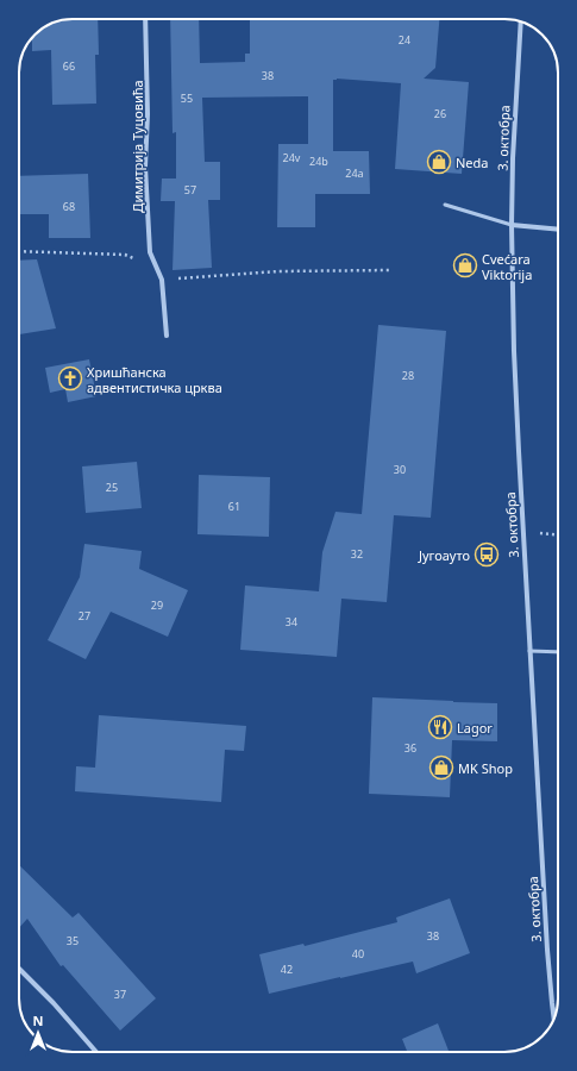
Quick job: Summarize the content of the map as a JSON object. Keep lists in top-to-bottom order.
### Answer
{
  "streets": {
    "street": ["3. октобра", "Димитрија Туцовића"]
  },
  "places": {
    "shop": ["Neda", "Cvećara Viktorija", "MK Shop"],
    "church": ["Хришћанска адвентистичка црква"],
    "bus stop": ["Југоауто"],
    "restaurant": ["Lagor"]
  },
  "house_numbers": [
    "24",
    "66",
    "38",
    "55",
    "26",
    "24v",
    "24b",
    "24a",
    "57",
    "68",
    "28",
    "30",
    "25",
    "61",
    "32",
    "29",
    "27",
    "34",
    "36",
    "38",
    "35",
    "40",
    "42",
    "37"
  ],
  "north": "top"
}
